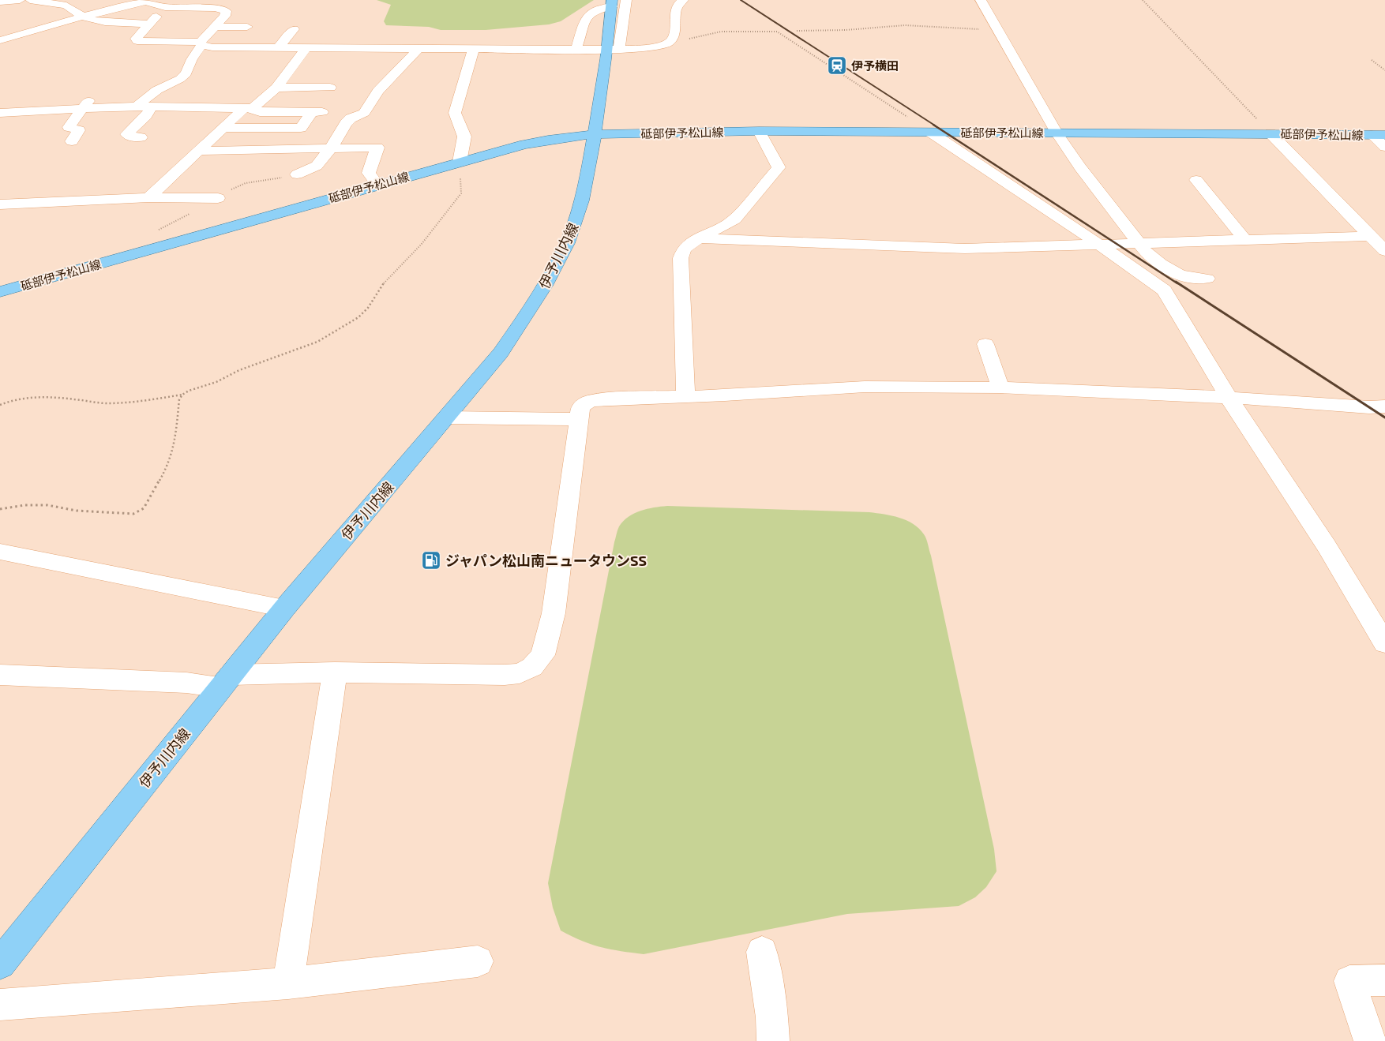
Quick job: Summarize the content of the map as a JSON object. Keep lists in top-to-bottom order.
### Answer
{
  "streets": {
    "main road": ["砥部伊予松山線", "伊予川内線"]
  },
  "crossings": [
    ["砥部伊予松山線", "伊予川内線"]
  ],
  "places": {
    "station": ["伊予横田"],
    "fuel station": ["ジャパン松山南ニュータウンSS"]
  }
}
